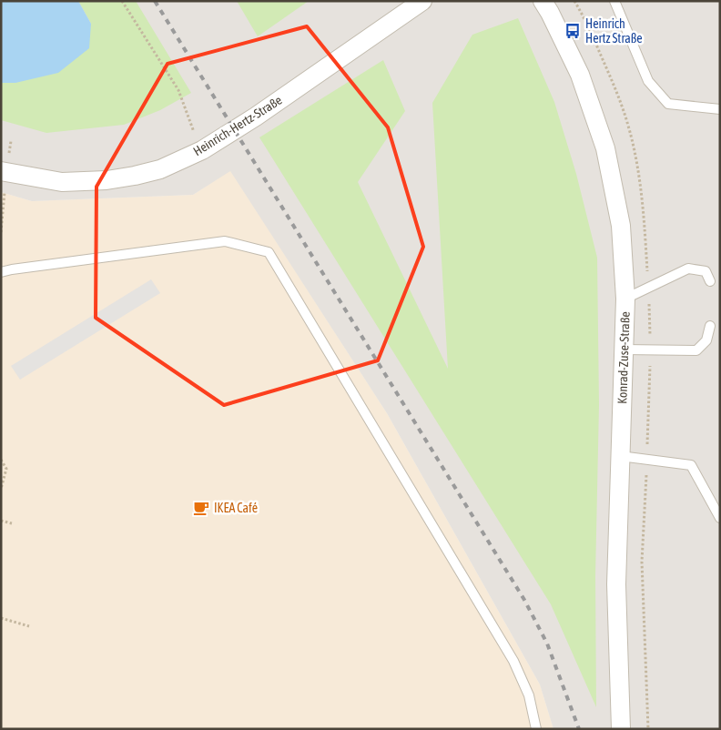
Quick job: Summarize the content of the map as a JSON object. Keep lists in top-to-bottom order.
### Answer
{
  "streets": {
    "street": ["Heinrich-Hertz-Straße", "Konrad-Zuse-Straße"]
  },
  "places": {
    "bus stop": ["Heinrich Hertz Straße"],
    "cafe": ["IKEA Café"]
  }
}
